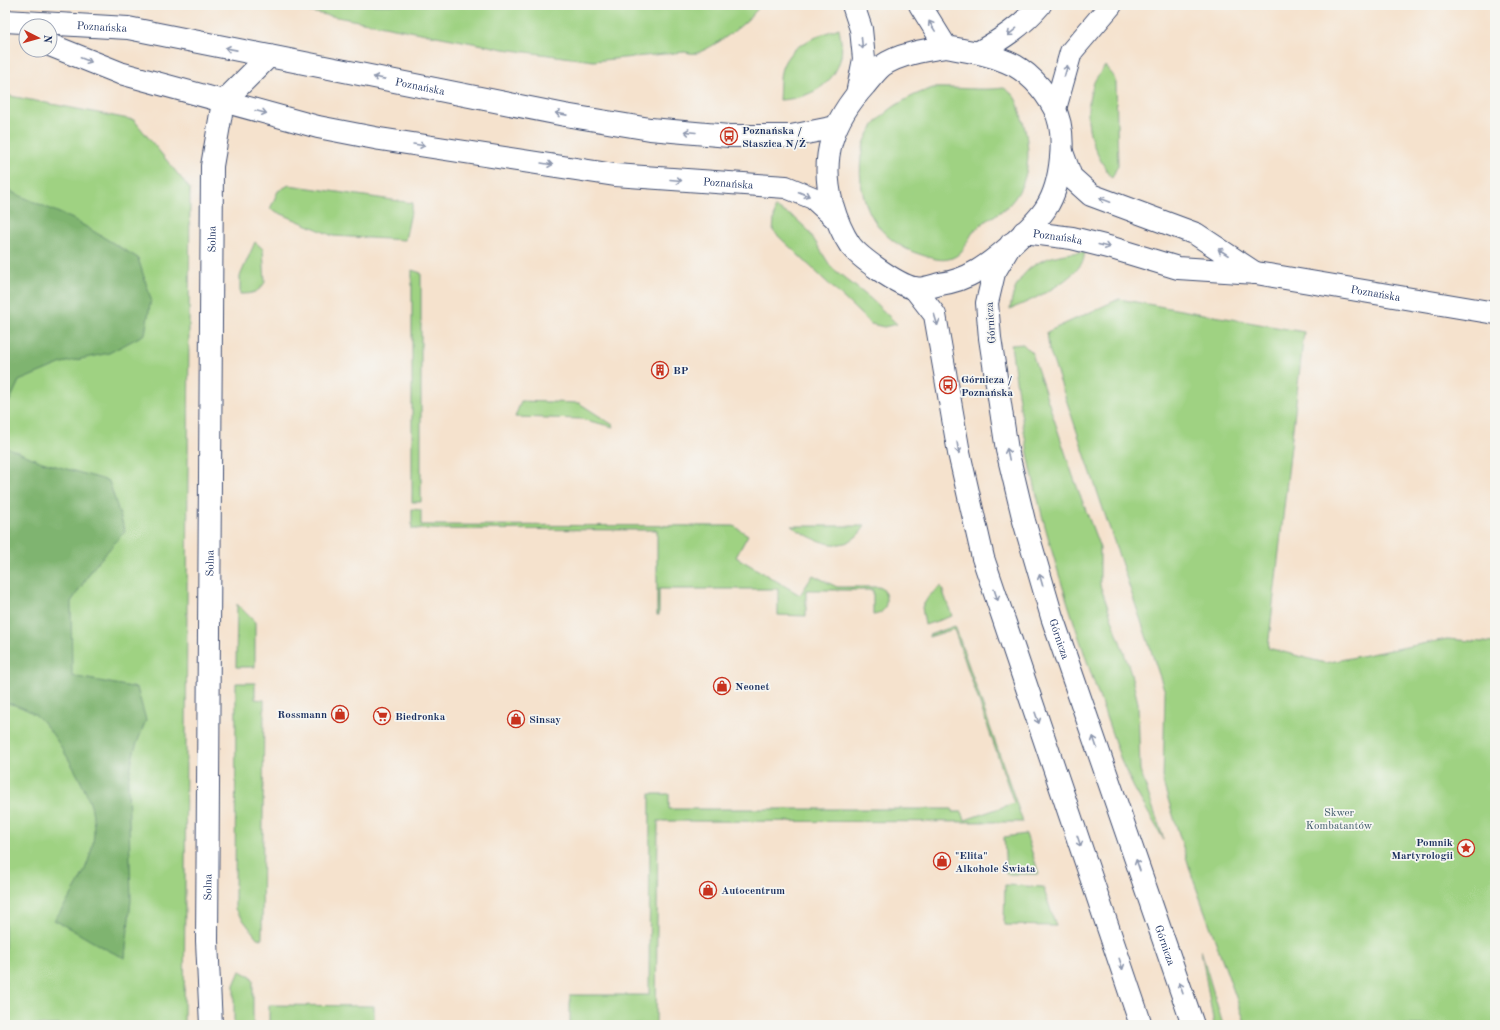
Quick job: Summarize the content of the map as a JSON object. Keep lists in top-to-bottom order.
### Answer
{
  "streets": {
    "street": ["Poznańska", "Solna", "Górnicza"]
  },
  "crossings": [
    ["Poznańska", "Solna"],
    ["Poznańska", "Górnicza"]
  ],
  "parks": ["Skwer Kombatantów"],
  "places": {
    "bus stop": ["Poznańska / Staszica N/Ż", "Górnicza / Poznańska"],
    "building": ["BP"],
    "shop": [
      "Neonet",
      "Rossmann",
      "Sinsay",
      "\"Elita\" Alkohole Świata",
      "Autocentrum"
    ],
    "supermarket": ["Biedronka"],
    "place": ["Pomnik Martyrologii"]
  },
  "north": "right"
}
